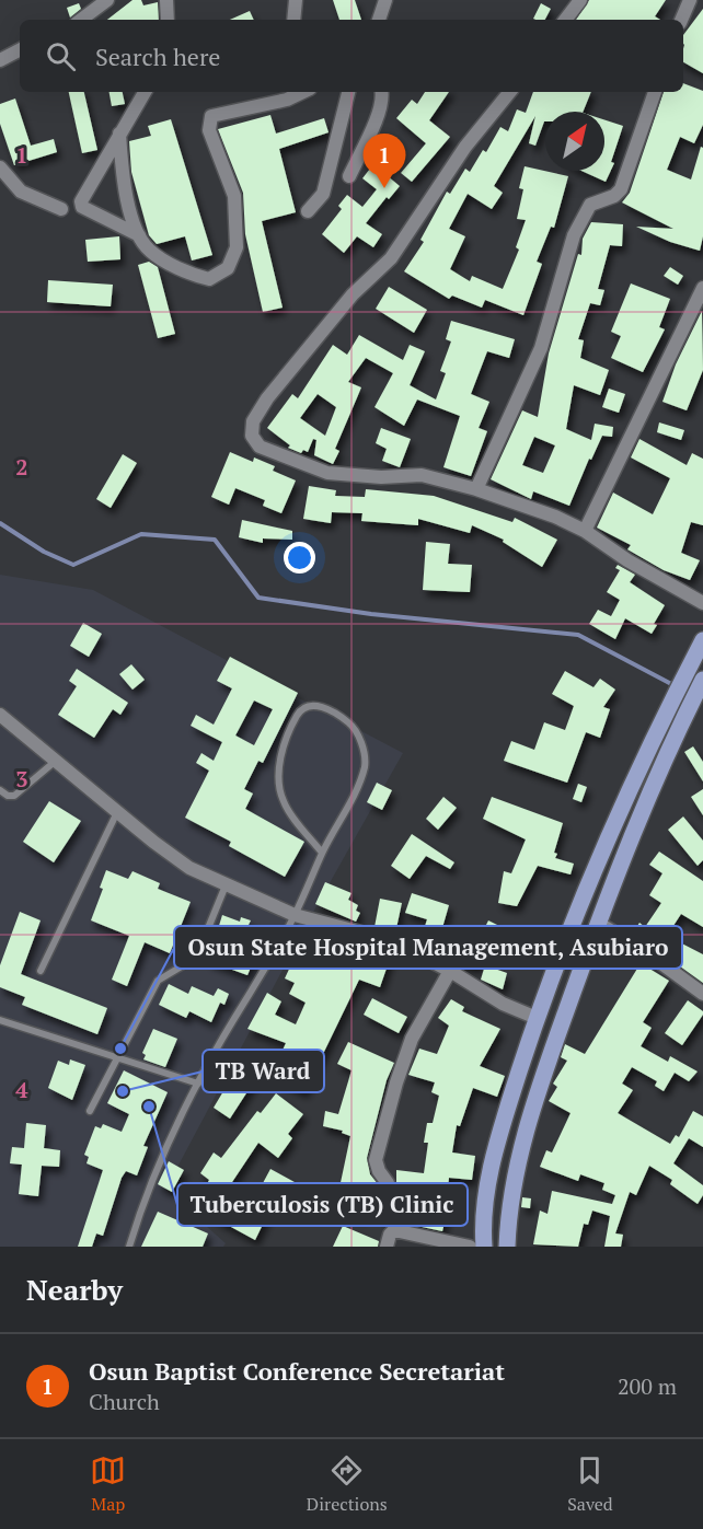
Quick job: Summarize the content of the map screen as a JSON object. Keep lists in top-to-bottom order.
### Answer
{
  "places": ["Osun State Hospital Management, Asubiaro", "TB Ward", "Tuberculosis (TB) Clinic"],
  "north": "top right",
  "page": {
    "search": "Search here",
    "pins": "1",
    "heading": "Nearby",
    "list": [
      {
        "mark": "1",
        "name": "Osun Baptist Conference Secretariat",
        "note": "Church",
        "value": "200 m"
      }
    ],
    "nav": ["Map", "Directions", "Saved"]
  },
  "grid": {
    "rows": [
      "1",
      "2",
      "3",
      "4"
    ]
  }
}
